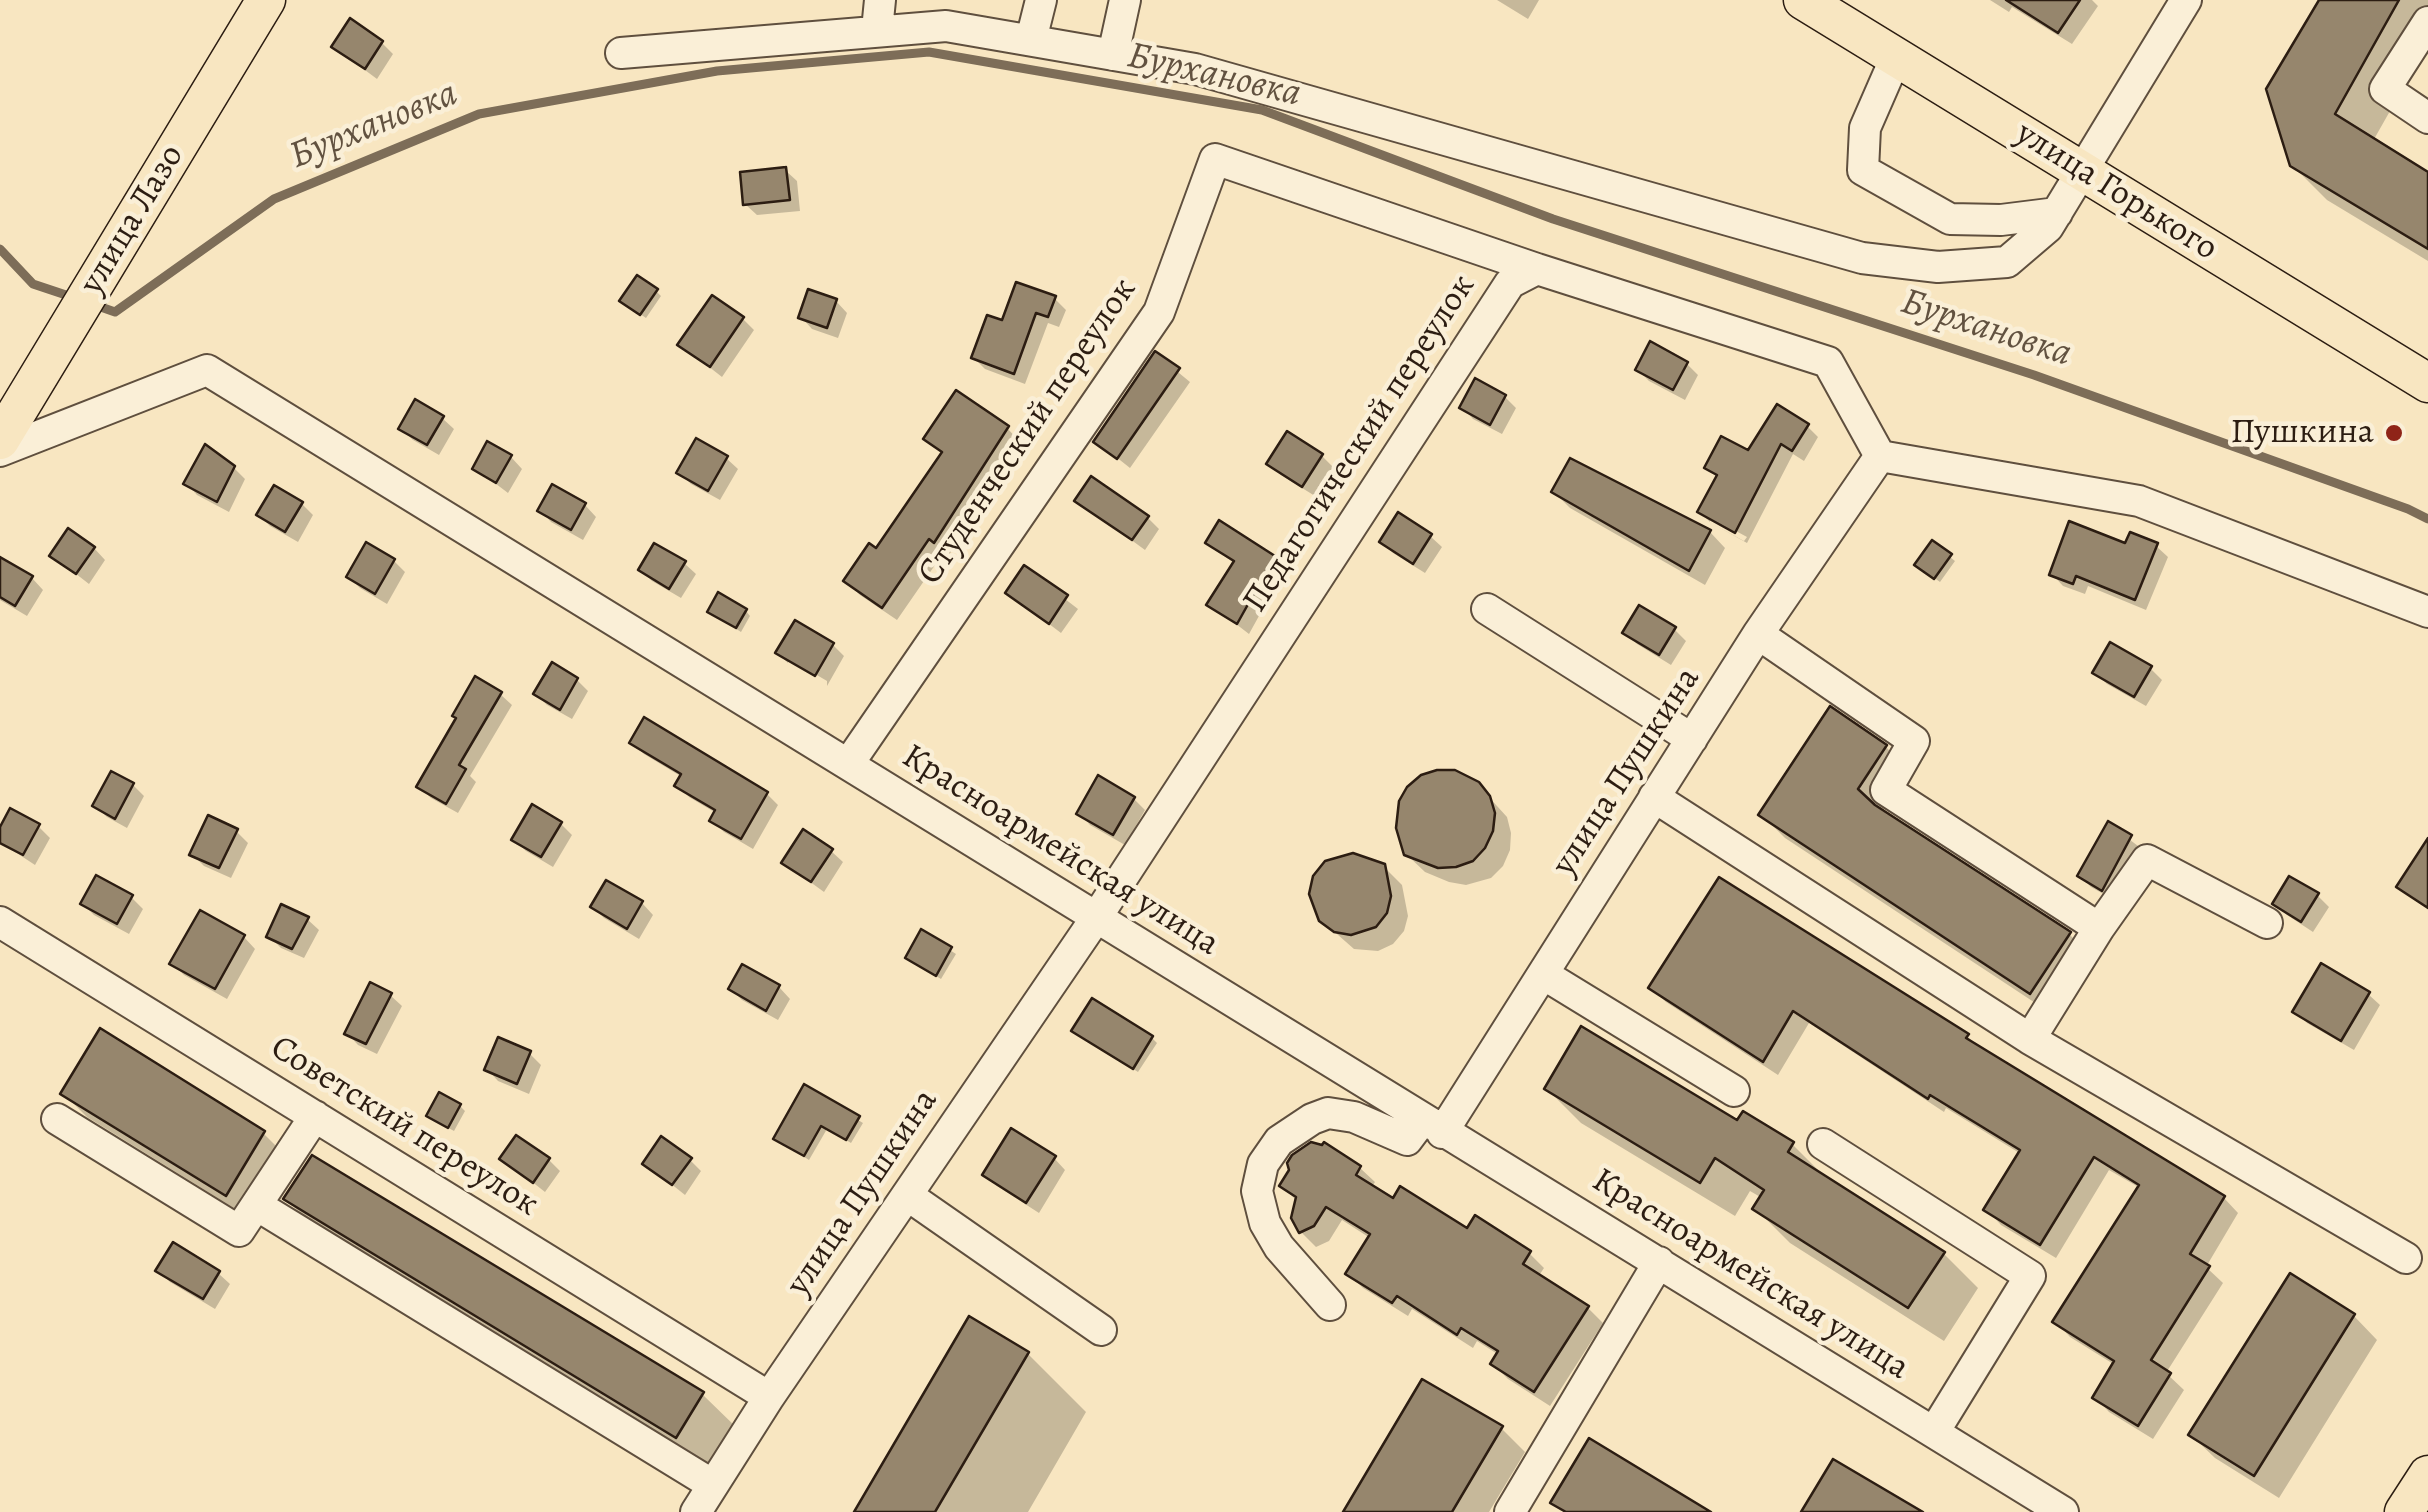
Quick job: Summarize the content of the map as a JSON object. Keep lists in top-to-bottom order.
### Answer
{
  "streets": {
    "main road": ["улица Горького", "улица Лазо"],
    "street": [
      "Студенческий переулок",
      "Педагогический переулок",
      "улица Пушкина",
      "Красноармейская улица",
      "Советский переулок"
    ]
  },
  "crossings": [
    ["Студенческий переулок", "Педагогический переулок"],
    ["Студенческий переулок", "Красноармейская улица"],
    ["Педагогический переулок", "улица Пушкина"],
    ["Педагогический переулок", "Красноармейская улица"],
    ["улица Пушкина", "Красноармейская улица"],
    ["улица Пушкина", "Советский переулок"]
  ],
  "water": ["Бурхановка"],
  "places": ["Пушкина"]
}
